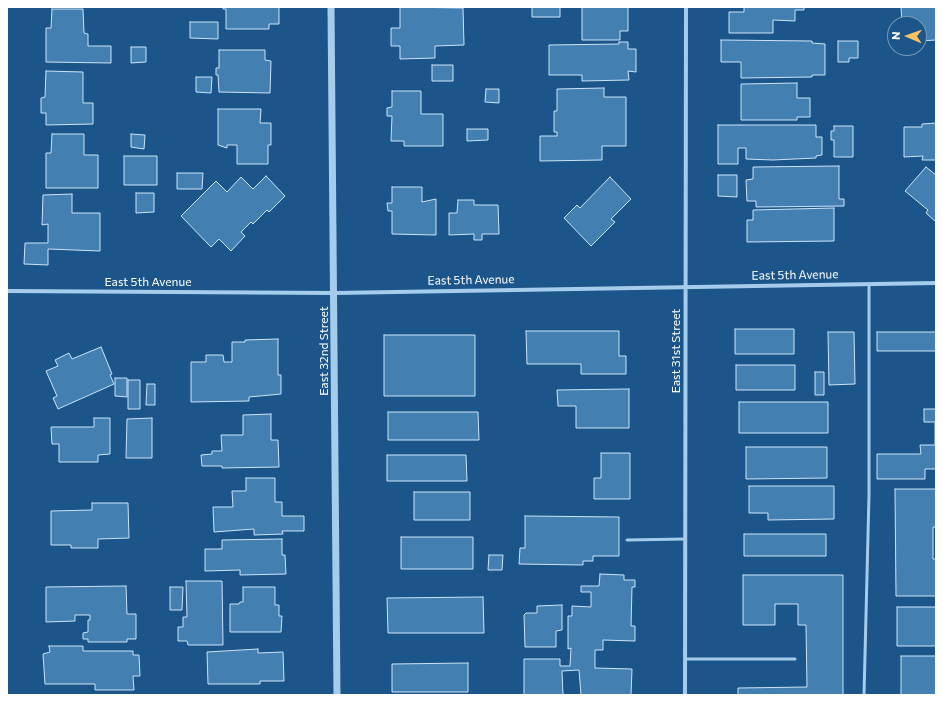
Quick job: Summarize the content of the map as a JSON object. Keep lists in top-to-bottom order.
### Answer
{
  "streets": {
    "street": ["East 5th Avenue", "East 32nd Street", "East 31st Street"]
  },
  "crossings": [
    ["East 5th Avenue", "East 32nd Street"],
    ["East 5th Avenue", "East 31st Street"]
  ],
  "north": "left"
}
